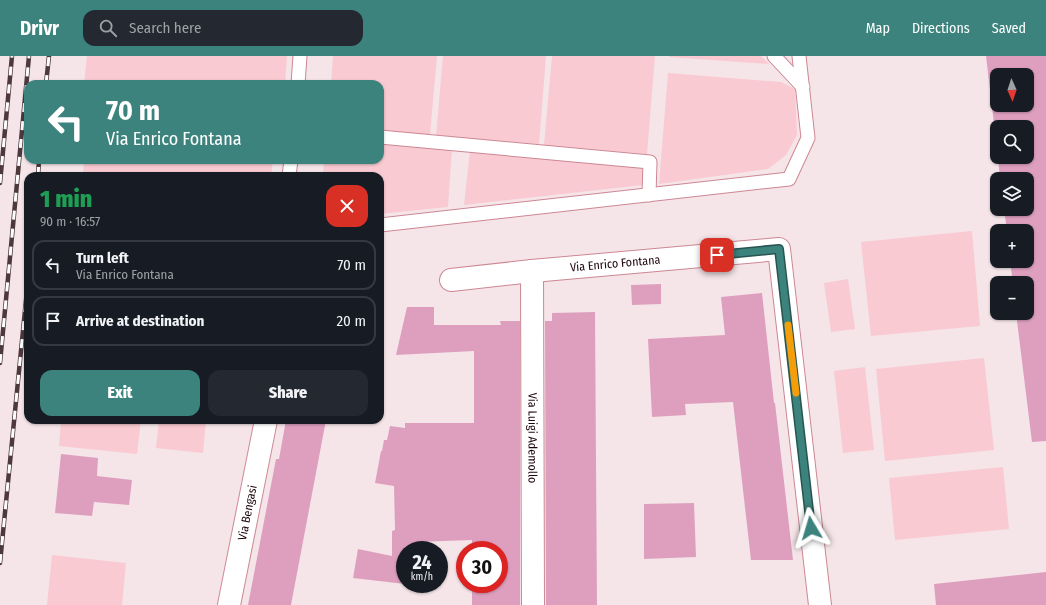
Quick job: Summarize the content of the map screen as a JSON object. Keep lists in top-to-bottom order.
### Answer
{
  "streets": {
    "street": ["Via Enrico Fontana", "Via Luigi Ademollo", "Via Bengasi"]
  },
  "crossings": [
    ["Via Enrico Fontana", "Via Luigi Ademollo"]
  ],
  "north": "bottom",
  "page": {
    "header": "Drivr",
    "search": "Search here",
    "nav": ["Map", "Directions", "Saved"],
    "map_buttons": ["+", "−"],
    "turn": ["70 m", "Via Enrico Fontana"],
    "heading": ["1 min", "90 m · 16:57"],
    "list": [
      {
        "name": "Turn left",
        "note": "Via Enrico Fontana",
        "value": "70 m"
      },
      {
        "name": "Arrive at destination",
        "value": "20 m"
      }
    ],
    "buttons": ["Exit", "Share"],
    "speed": "24 km/h",
    "limit": "30"
  }
}
